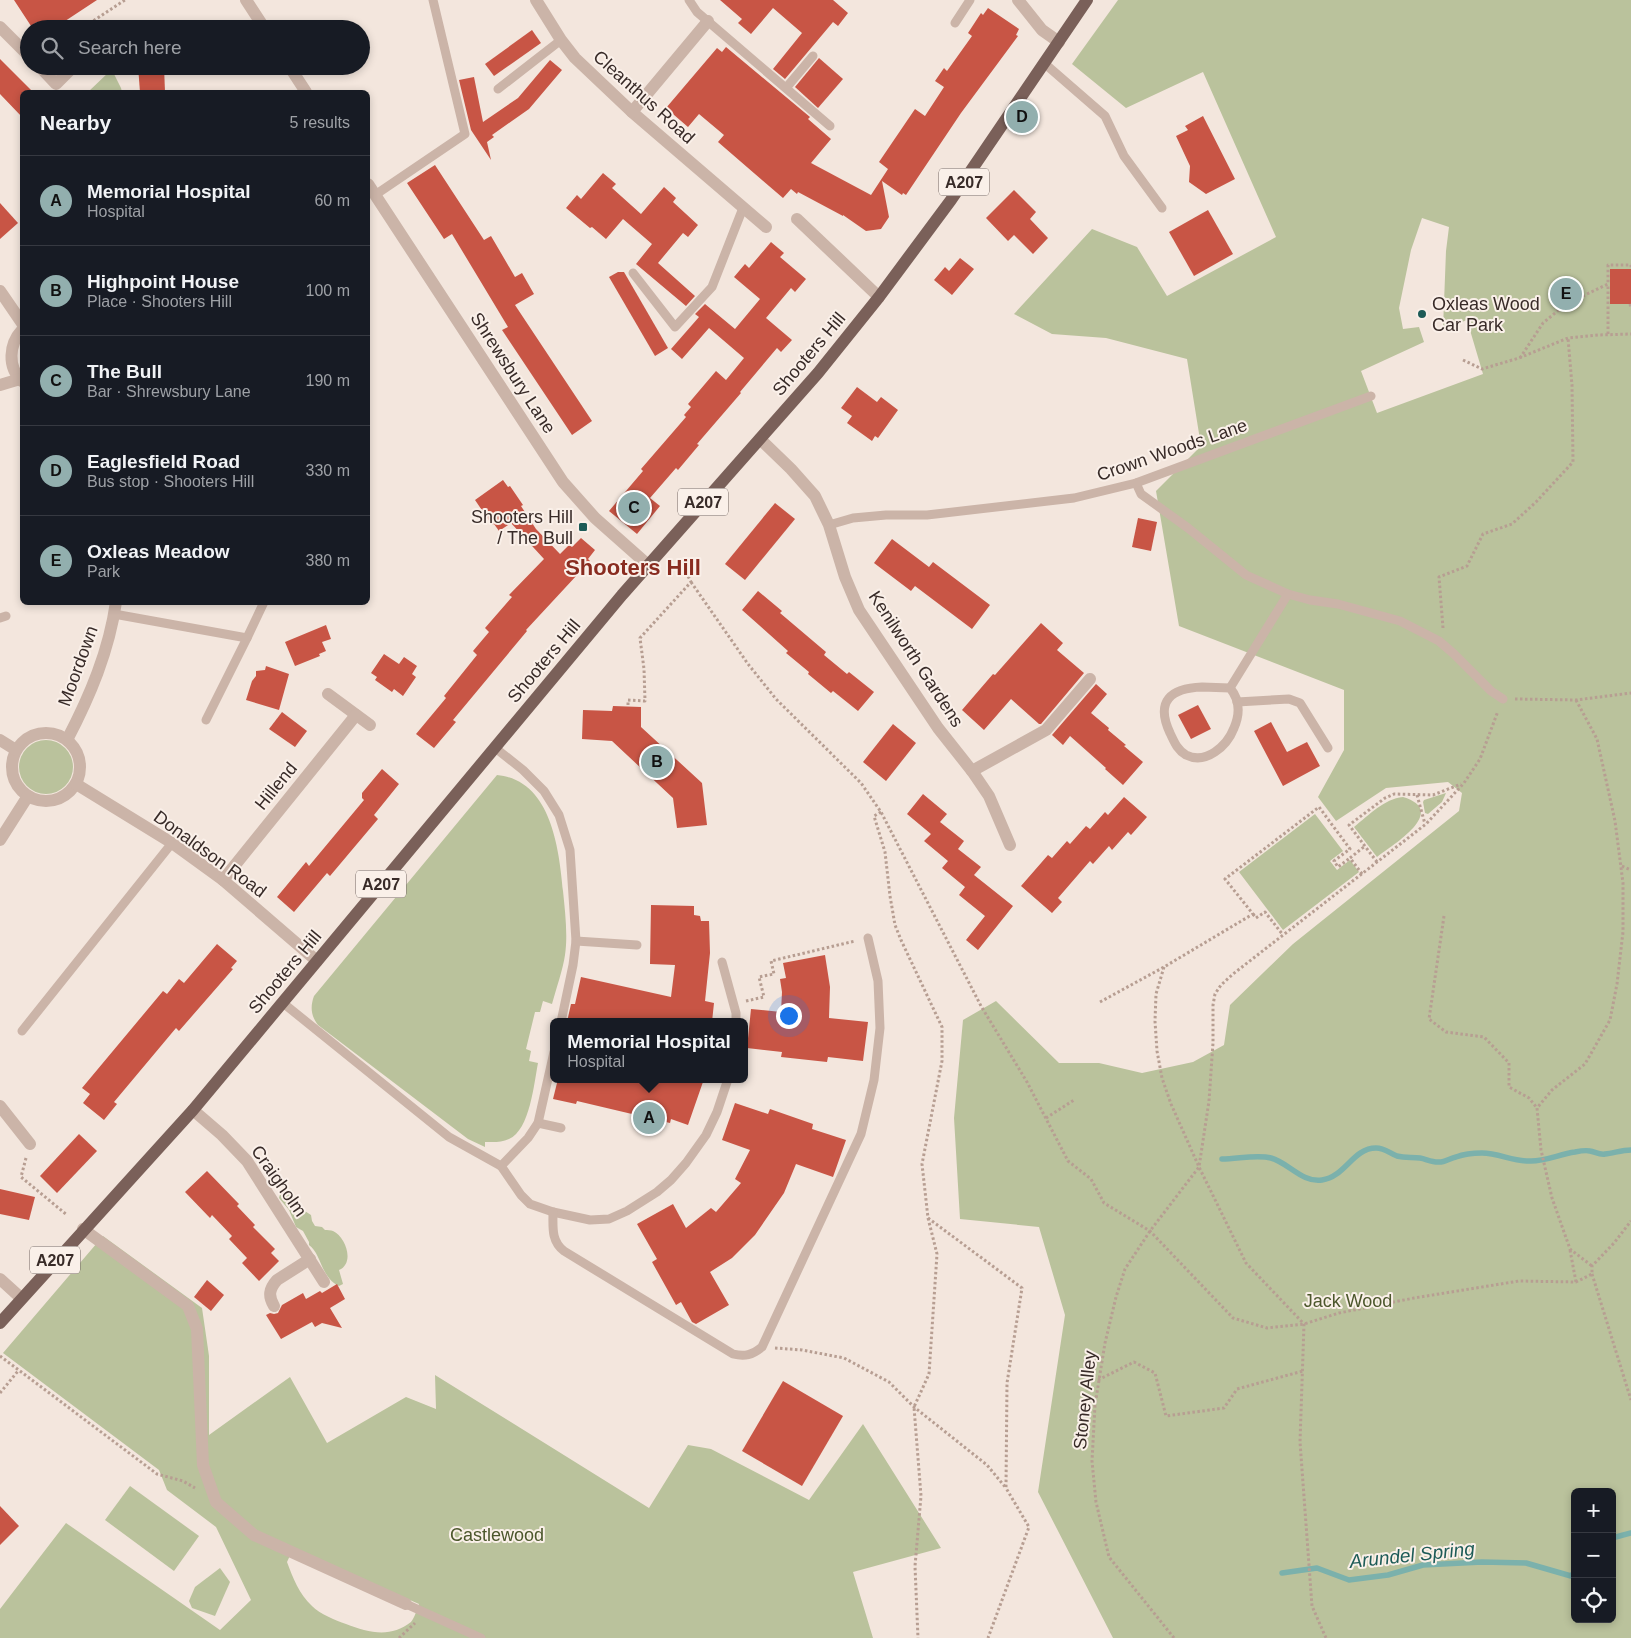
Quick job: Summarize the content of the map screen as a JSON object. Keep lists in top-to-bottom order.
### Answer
{
  "streets": {
    "main road": ["A207", "Shooters Hill"],
    "street": [
      "Cleanthus Road",
      "Shrewsbury Lane",
      "Kenilworth Gardens",
      "Moordown",
      "Hillend",
      "Donaldson Road",
      "Craigholm"
    ],
    "lane": ["Crown Woods Lane"],
    "path": ["Stoney Alley"]
  },
  "crossings": [
    ["Shooters Hill", "Shrewsbury Lane"],
    ["Shooters Hill", "Kenilworth Gardens"],
    ["Shooters Hill", "Donaldson Road"],
    ["Shooters Hill", "Craigholm"],
    ["Crown Woods Lane", "Kenilworth Gardens"],
    ["Moordown", "Donaldson Road"],
    ["Hillend", "Donaldson Road"]
  ],
  "districts": ["Shooters Hill"],
  "water": ["Arundel Spring"],
  "parks": ["Jack Wood", "Castlewood"],
  "places": {
    "other": ["Oxleas Wood Car Park"],
    "transit": ["Shooters Hill / The Bull"]
  },
  "page": {
    "search": "Search here",
    "heading": ["Nearby", "5 results"],
    "pins": [
      "D",
      "E",
      "C",
      "B",
      "A"
    ],
    "list": [
      {
        "mark": "A",
        "name": "Memorial Hospital",
        "note": "Hospital",
        "value": "60 m"
      },
      {
        "mark": "B",
        "name": "Highpoint House",
        "note": "Place · Shooters Hill",
        "value": "100 m"
      },
      {
        "mark": "C",
        "name": "The Bull",
        "note": "Bar · Shrewsbury Lane",
        "value": "190 m"
      },
      {
        "mark": "D",
        "name": "Eaglesfield Road",
        "note": "Bus stop · Shooters Hill",
        "value": "330 m"
      },
      {
        "mark": "E",
        "name": "Oxleas Meadow",
        "note": "Park",
        "value": "380 m"
      }
    ],
    "popup": ["Memorial Hospital", "Hospital"],
    "map_buttons": ["+", "−"]
  }
}
